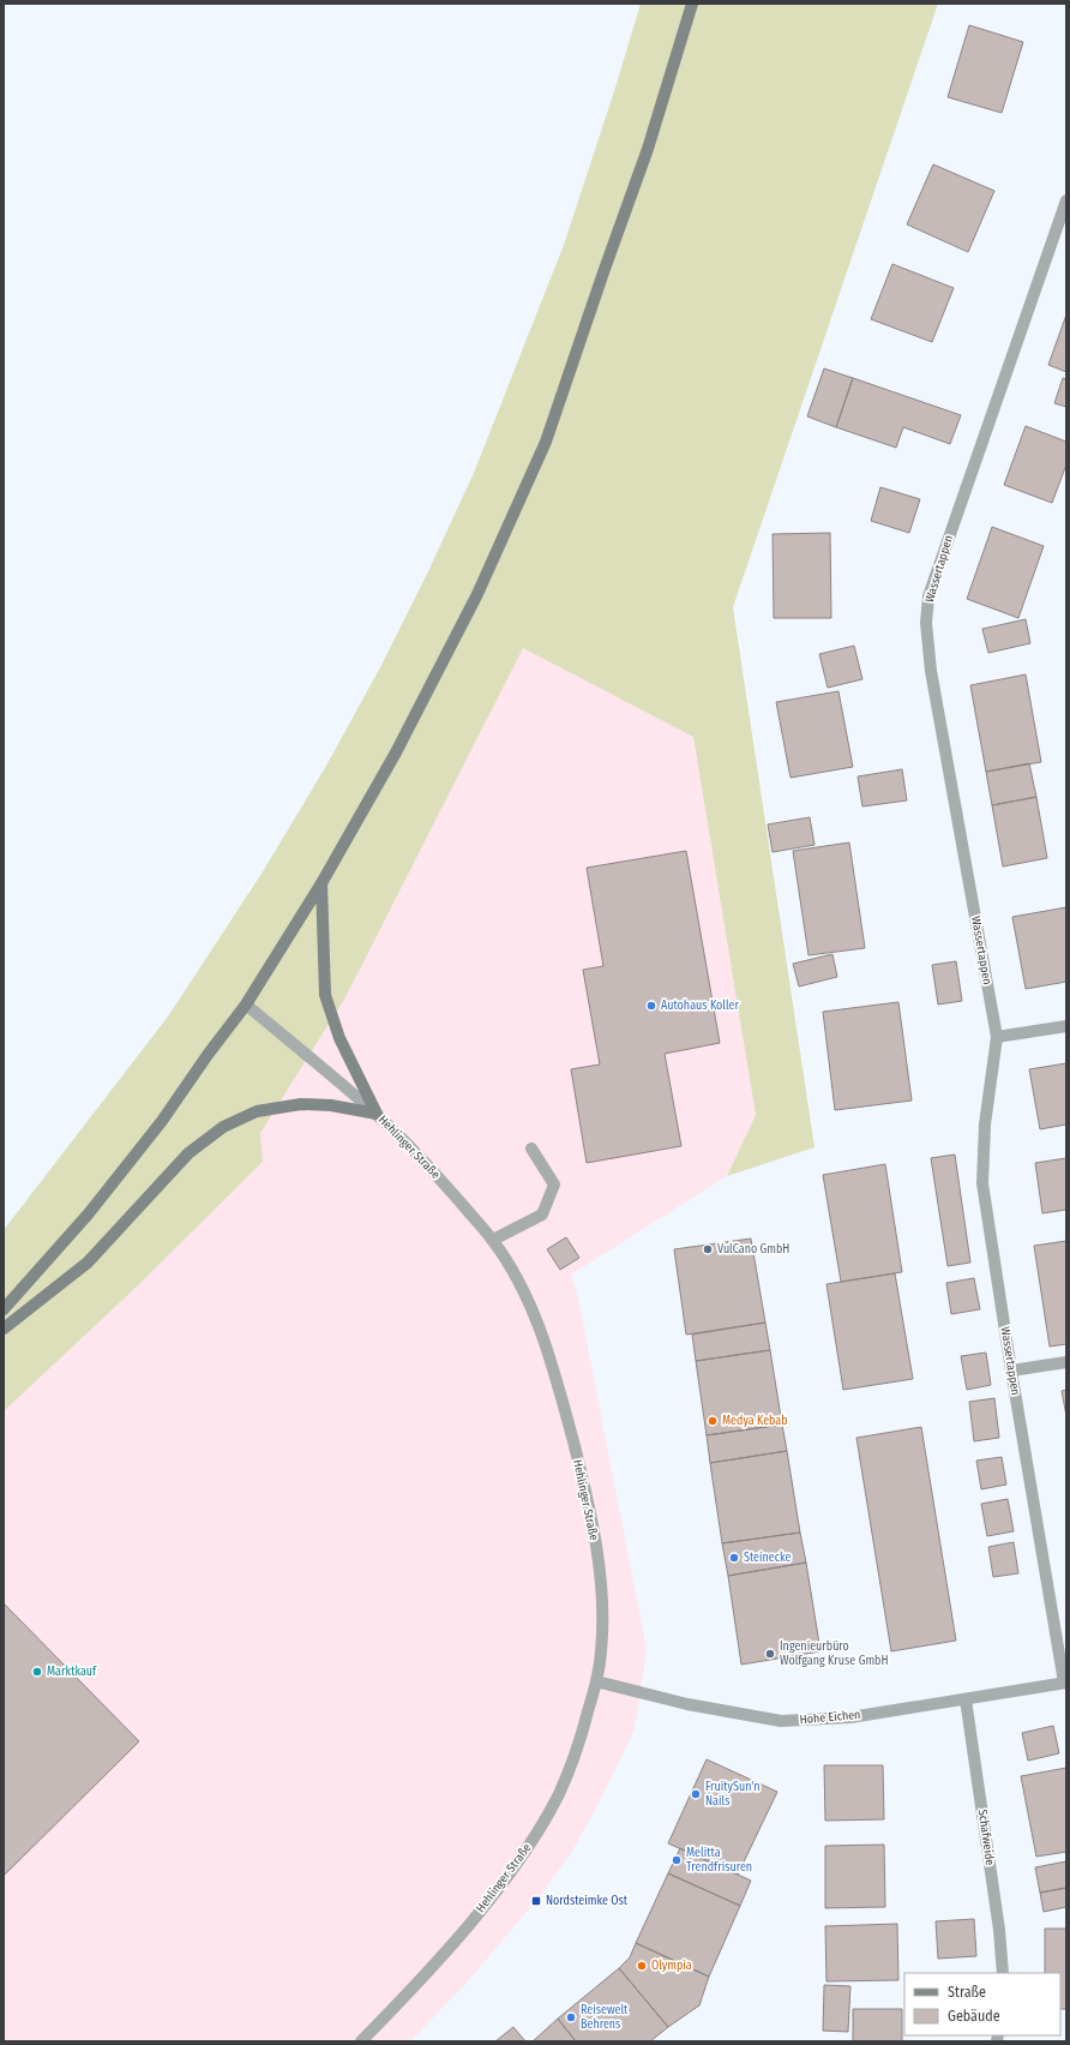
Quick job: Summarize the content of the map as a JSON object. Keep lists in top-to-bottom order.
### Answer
{
  "streets": {
    "street": [
      "Wassertappen",
      "Hehlinger Straße",
      "Hohe Eichen",
      "Schafweide"
    ]
  },
  "crossings": [
    ["Wassertappen", "Hohe Eichen"],
    ["Hehlinger Straße", "Hohe Eichen"],
    ["Hohe Eichen", "Schafweide"]
  ],
  "places": {
    "other": [
      "Autohaus Koller",
      "VulCano GmbH",
      "Medya Kebab",
      "Steinecke",
      "Ingenieurbüro Wolfgang Kruse GmbH",
      "Marktkauf",
      "FruitySun'n Nails",
      "Melitta Trendfrisuren",
      "Olympia",
      "Reisewelt Behrens"
    ],
    "transit": ["Nordsteimke Ost"]
  },
  "legend": ["Straße", "Gebäude"]
}
